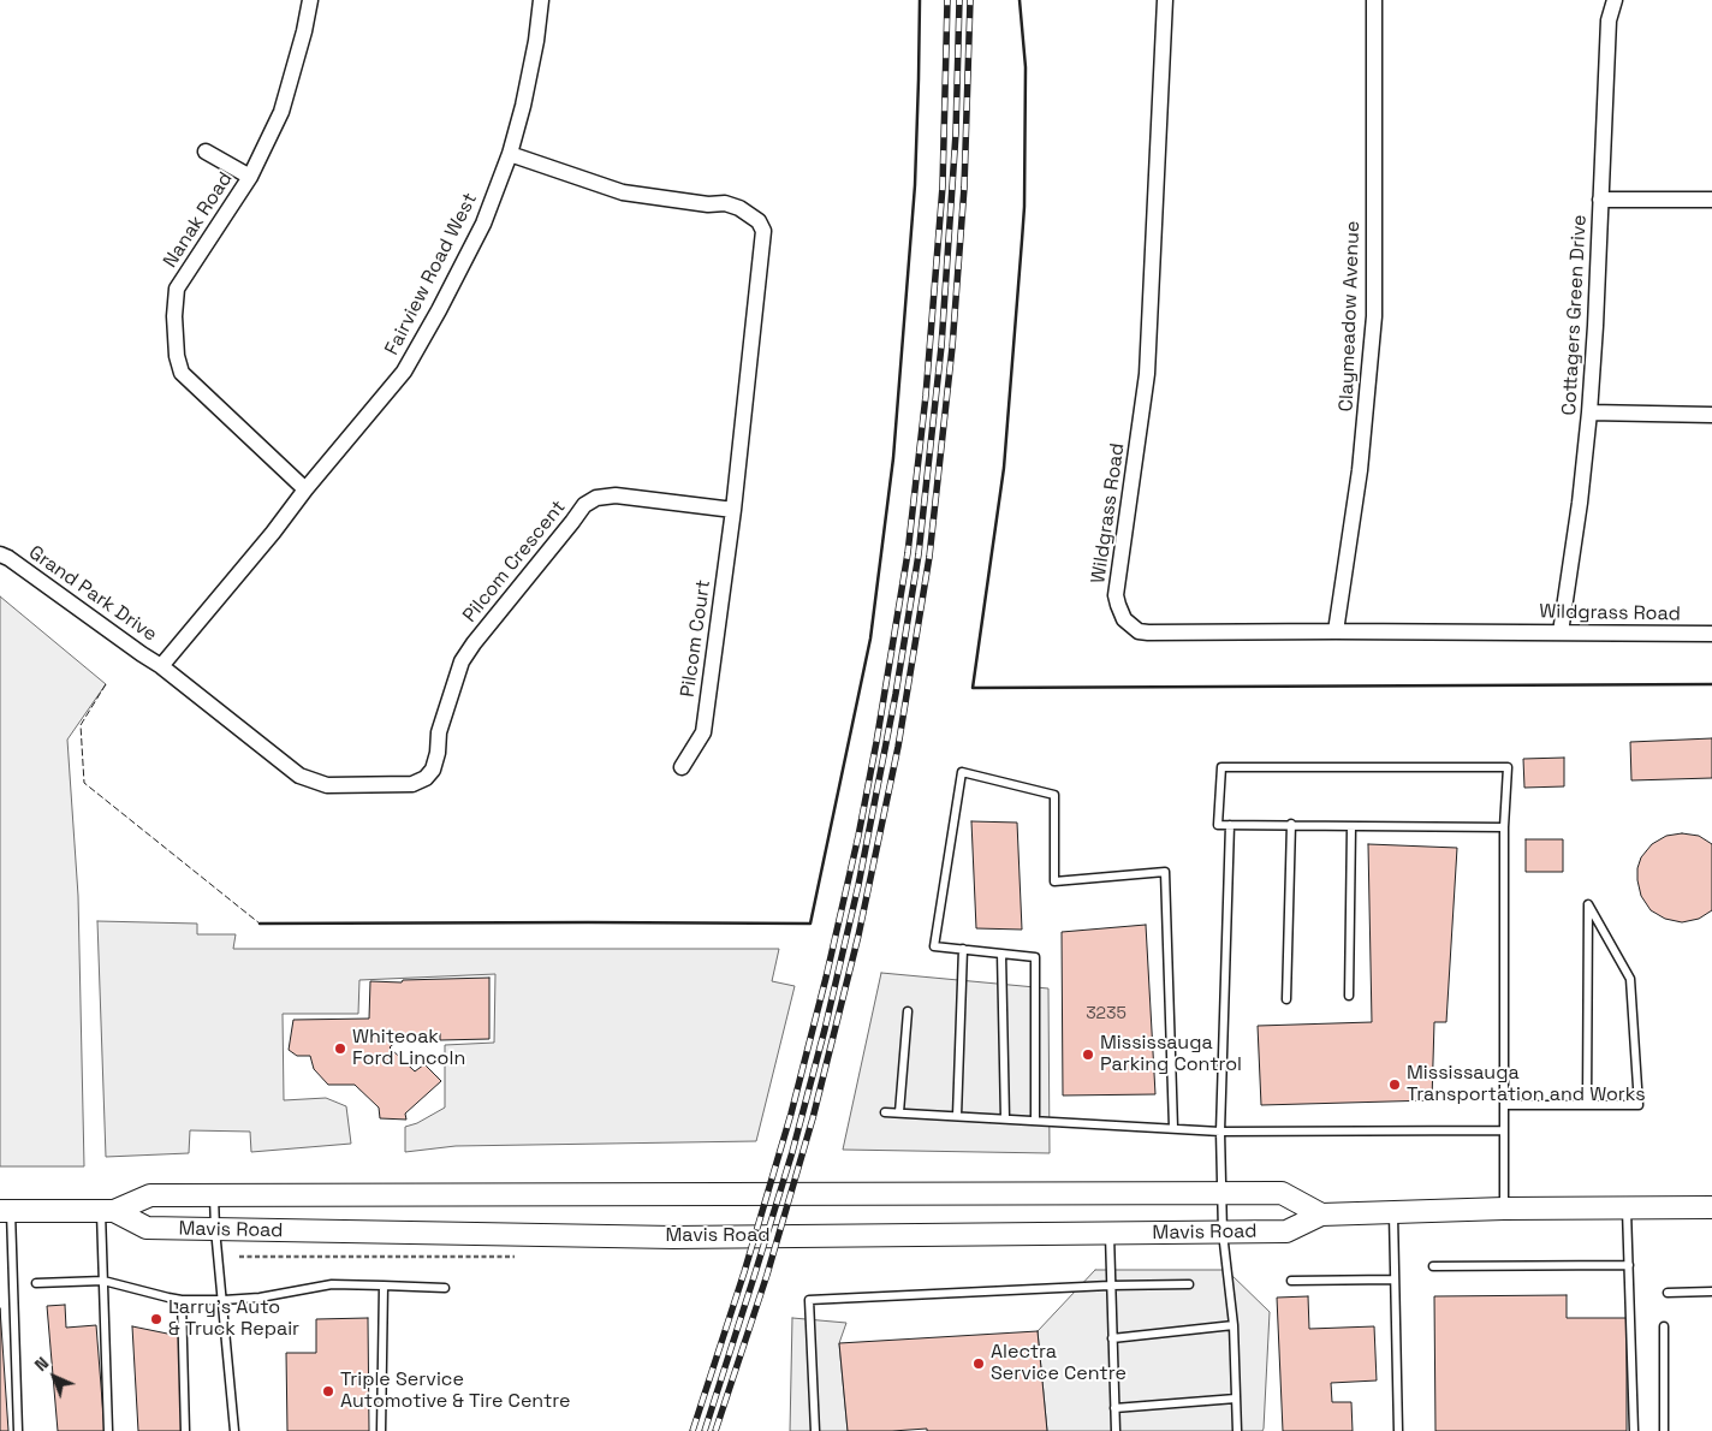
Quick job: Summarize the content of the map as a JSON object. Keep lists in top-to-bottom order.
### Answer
{
  "streets": {
    "main road": ["Mavis Road"],
    "street": [
      "Nanak Road",
      "Fairview Road West",
      "Cottagers Green Drive",
      "Claymeadow Avenue",
      "Wildgrass Road",
      "Pilcom Crescent",
      "Grand Park Drive",
      "Pilcom Court"
    ]
  },
  "crossings": [
    ["Nanak Road", "Fairview Road West"],
    ["Fairview Road West", "Pilcom Crescent"],
    ["Fairview Road West", "Grand Park Drive"],
    ["Cottagers Green Drive", "Wildgrass Road"],
    ["Claymeadow Avenue", "Wildgrass Road"],
    ["Pilcom Crescent", "Grand Park Drive"],
    ["Pilcom Crescent", "Pilcom Court"]
  ],
  "places": [
    "Whiteoak Ford Lincoln",
    "Mississauga Parking Control",
    "Mississauga Transportation and Works",
    "Larry's Auto & Truck Repair",
    "Alectra Service Centre",
    "Triple Service Automotive & Tire Centre"
  ],
  "house_numbers": ["3235"],
  "north": "top left"
}
